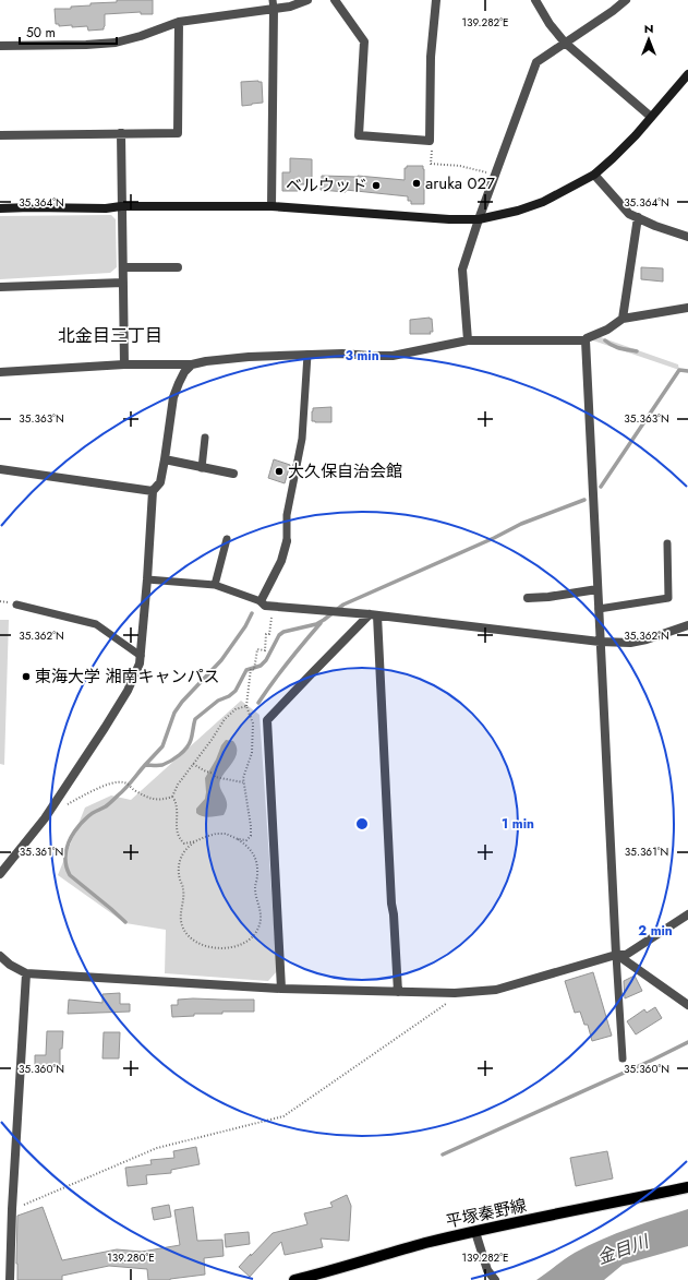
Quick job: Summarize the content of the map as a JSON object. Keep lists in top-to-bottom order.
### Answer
{
  "streets": {
    "main road": ["平塚秦野線"]
  },
  "districts": ["北金目三丁目"],
  "water": ["金目川"],
  "places": [
    "aruka 027",
    "ベルウッド",
    "大久保自治会館",
    "東海大学 湘南キャンパス"
  ],
  "scale_bar": "50 m",
  "north": "top",
  "coordinates": [
    "139.282°E",
    "35.364°N",
    "35.363°N",
    "35.362°N",
    "35.361°N",
    "35.360°N",
    "139.280°E"
  ],
  "rings": ["3 min", "1 min", "2 min"]
}
